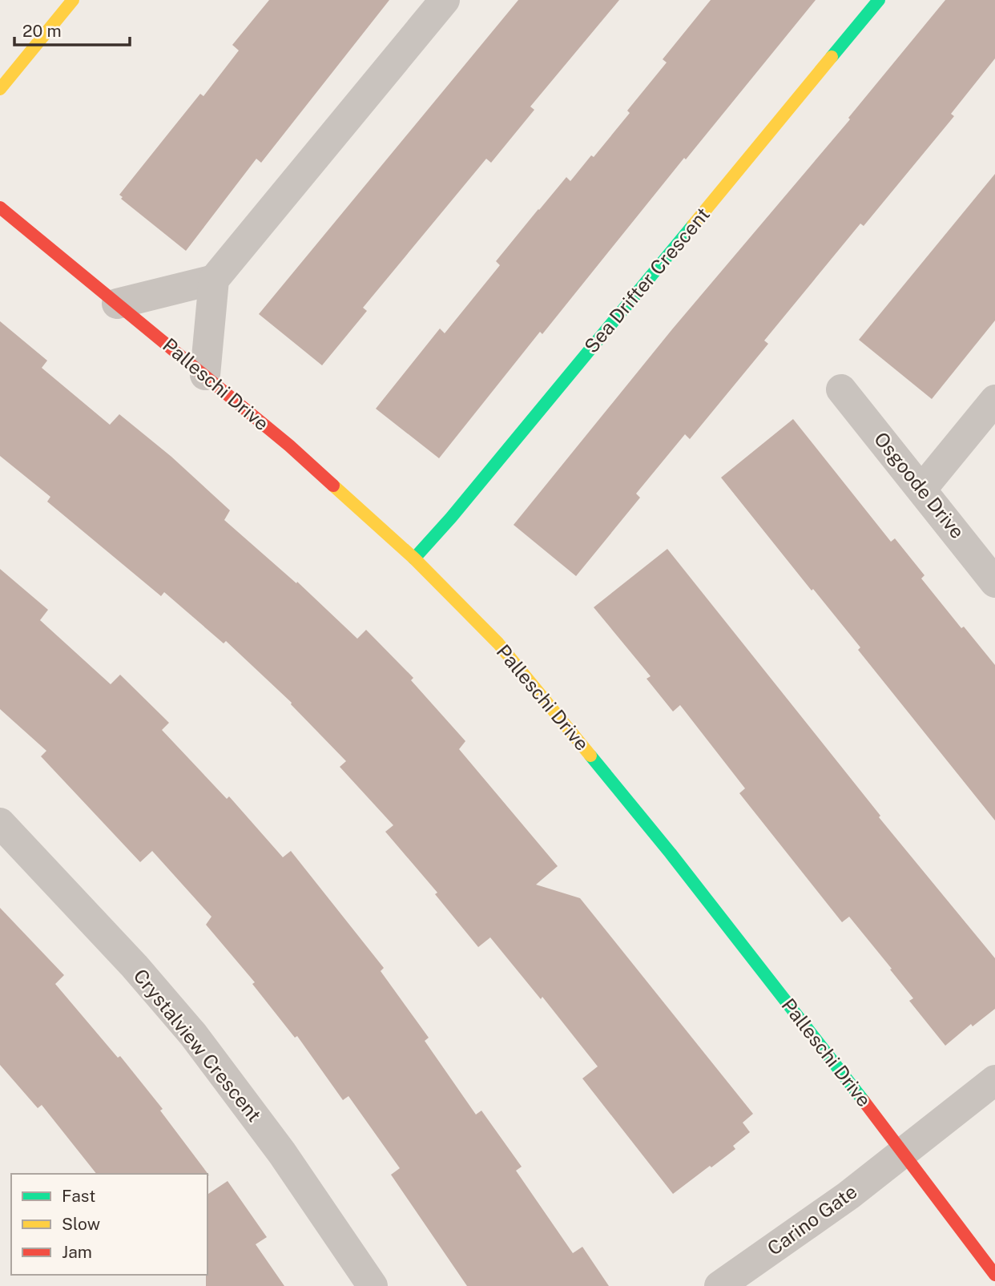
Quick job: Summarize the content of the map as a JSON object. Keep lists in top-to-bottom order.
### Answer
{
  "streets": {
    "street": [
      "Sea Drifter Crescent",
      "Palleschi Drive",
      "Osgoode Drive",
      "Crystalview Crescent",
      "Carino Gate"
    ]
  },
  "crossings": [
    ["Sea Drifter Crescent", "Palleschi Drive"],
    ["Palleschi Drive", "Carino Gate"]
  ],
  "legend": ["Fast", "Slow", "Jam"],
  "scale_bar": "20 m"
}
